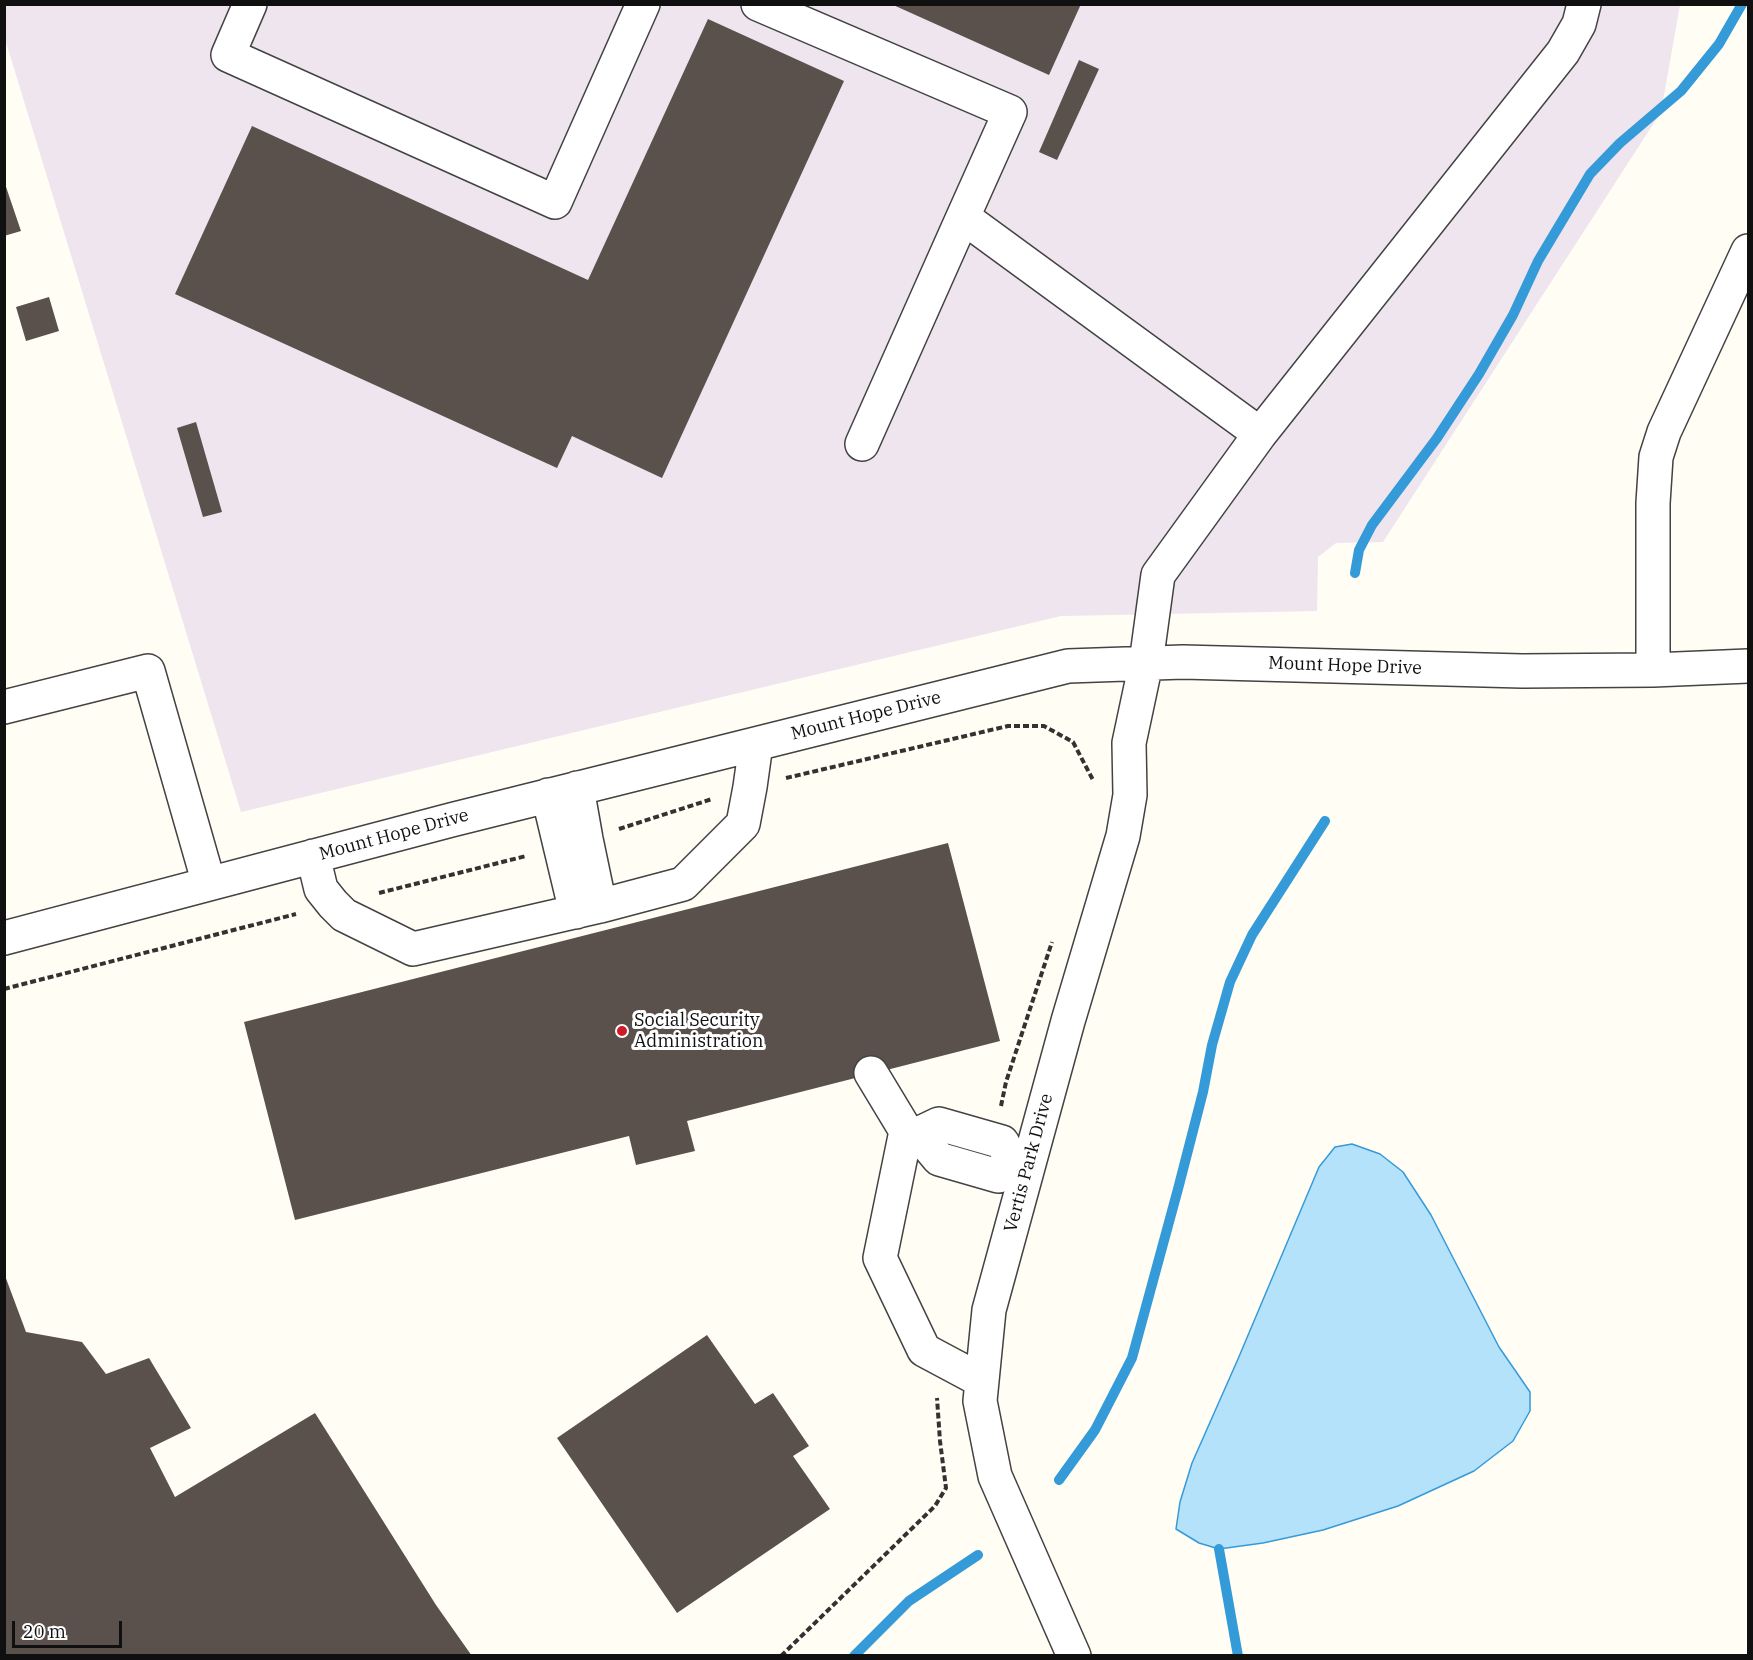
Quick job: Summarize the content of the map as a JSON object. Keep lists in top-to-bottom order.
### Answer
{
  "streets": {
    "street": ["Mount Hope Drive", "Vertis Park Drive"]
  },
  "crossings": [
    ["Mount Hope Drive", "Vertis Park Drive"]
  ],
  "places": ["Social Security Administration"],
  "scale_bar": "20 m"
}
